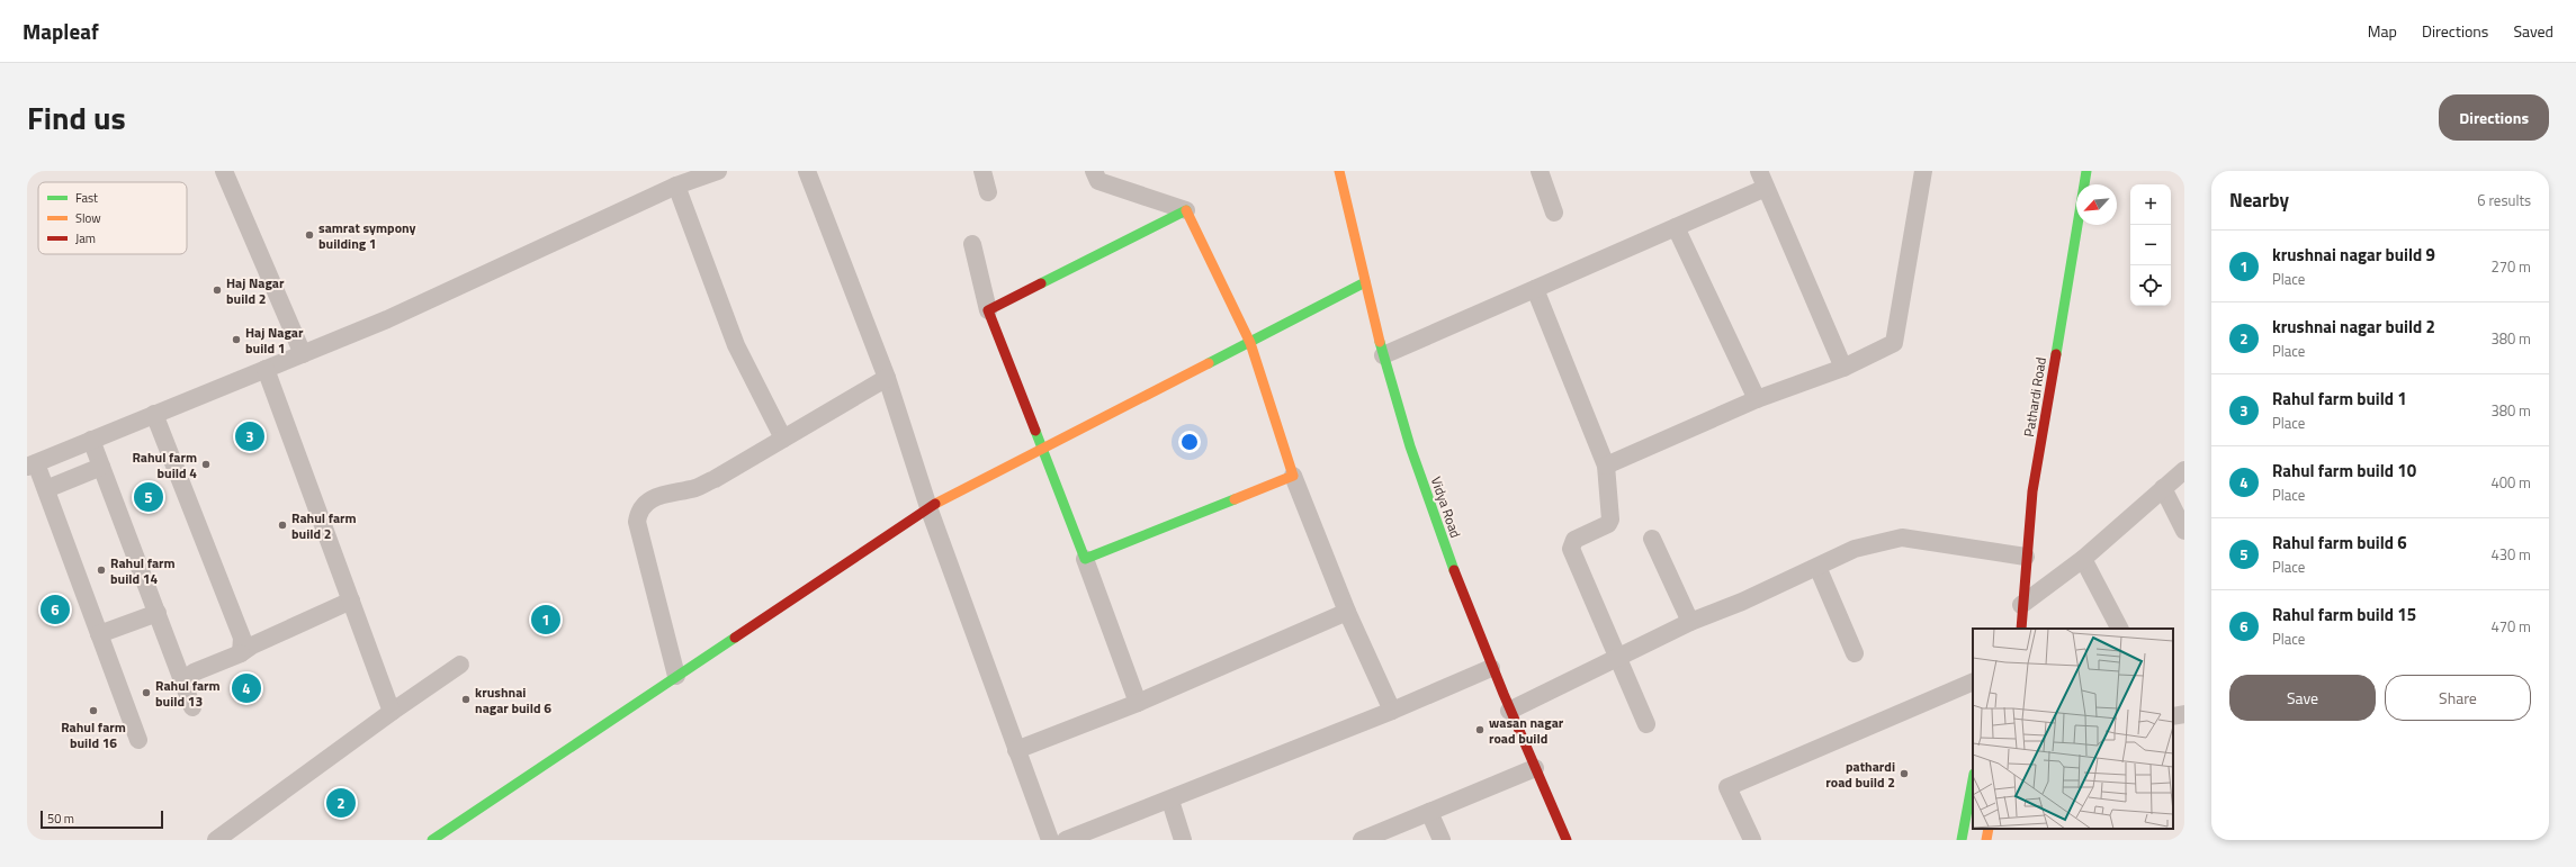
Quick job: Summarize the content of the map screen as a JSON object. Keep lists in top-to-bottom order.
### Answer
{
  "streets": {
    "street": ["Pathardi Road", "Vidya Road"]
  },
  "places": [
    "samrat sympony building 1",
    "Haj Nagar build 2",
    "Haj Nagar build 1",
    "Rahul farm build 4",
    "Rahul farm build 2",
    "Rahul farm build 14",
    "Rahul farm build 13",
    "krushnai nagar build 6",
    "Rahul farm build 16",
    "wasan nagar road build",
    "pathardi road build 2"
  ],
  "legend": ["Fast", "Slow", "Jam"],
  "scale_bar": "50 m",
  "north": "bottom left",
  "page": {
    "header": "Mapleaf",
    "nav": ["Map", "Directions", "Saved"],
    "title": "Find us",
    "buttons": [
      "Directions",
      ["Save", "Share"]
    ],
    "heading": ["Nearby", "6 results"],
    "map_buttons": ["+", "−"],
    "list": [
      {
        "mark": "1",
        "name": "krushnai nagar build 9",
        "note": "Place",
        "value": "270 m"
      },
      {
        "mark": "2",
        "name": "krushnai nagar build 2",
        "note": "Place",
        "value": "380 m"
      },
      {
        "mark": "3",
        "name": "Rahul farm build 1",
        "note": "Place",
        "value": "380 m"
      },
      {
        "mark": "4",
        "name": "Rahul farm build 10",
        "note": "Place",
        "value": "400 m"
      },
      {
        "mark": "5",
        "name": "Rahul farm build 6",
        "note": "Place",
        "value": "430 m"
      },
      {
        "mark": "6",
        "name": "Rahul farm build 15",
        "note": "Place",
        "value": "470 m"
      }
    ],
    "pins": [
      "3",
      "5",
      "6",
      "1",
      "4",
      "2"
    ],
    "scale": "50 m"
  }
}
